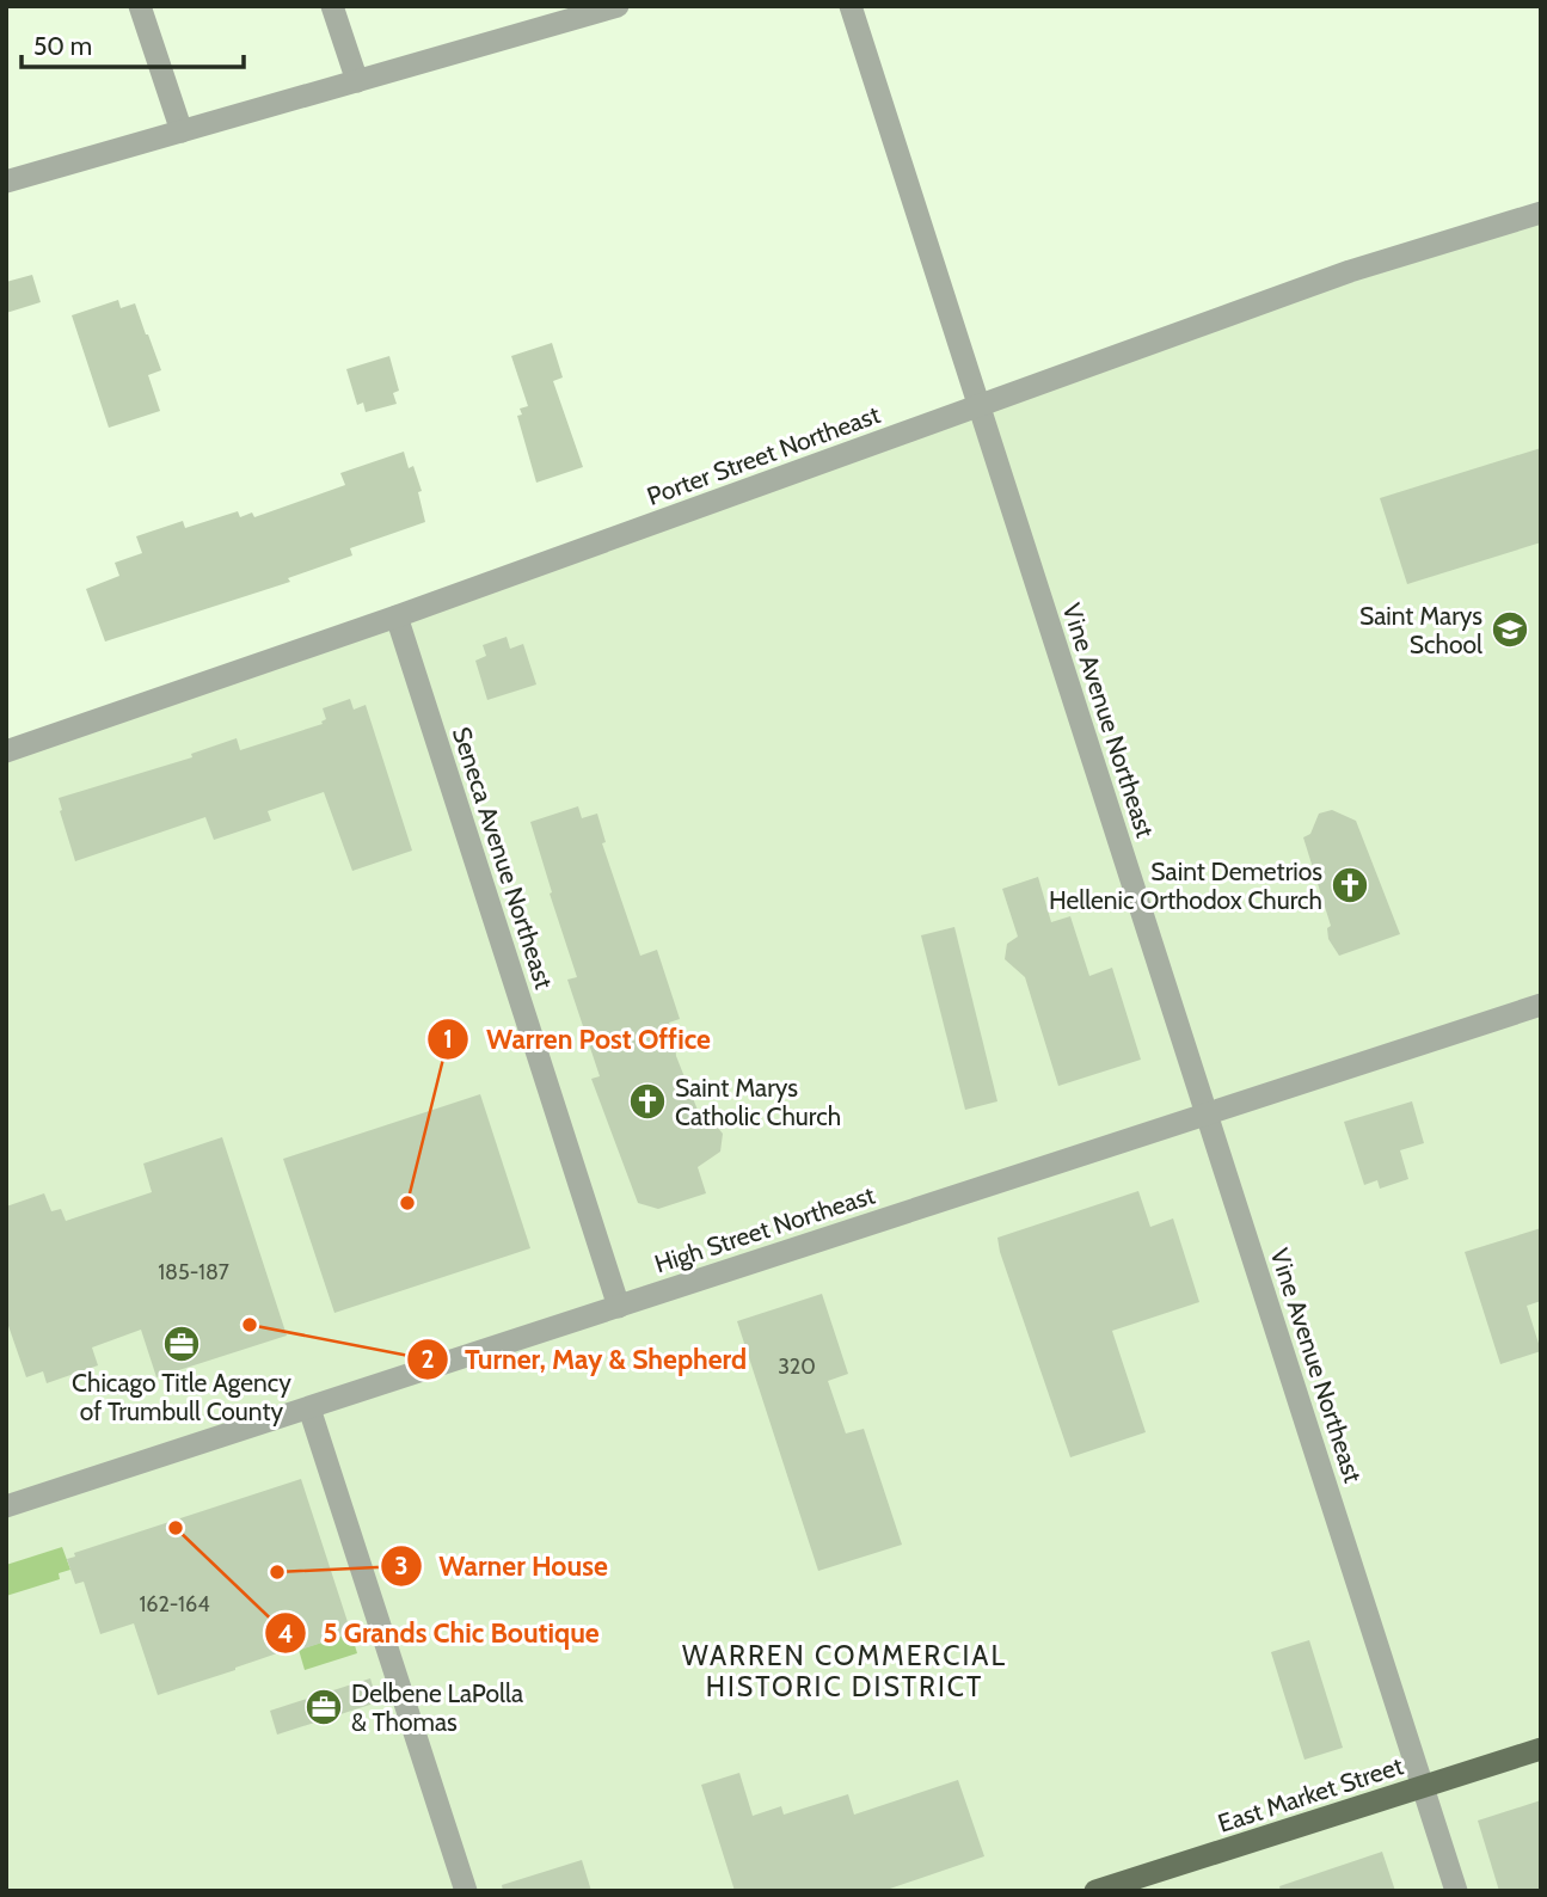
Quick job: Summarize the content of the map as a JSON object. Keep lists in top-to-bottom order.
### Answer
{
  "streets": {
    "main road": ["East Market Street"],
    "street": [
      "Porter Street Northeast",
      "Vine Avenue Northeast",
      "Seneca Avenue Northeast",
      "High Street Northeast"
    ]
  },
  "crossings": [
    ["Porter Street Northeast", "Vine Avenue Northeast"],
    ["Porter Street Northeast", "Seneca Avenue Northeast"],
    ["Vine Avenue Northeast", "High Street Northeast"],
    ["Vine Avenue Northeast", "East Market Street"],
    ["Seneca Avenue Northeast", "High Street Northeast"]
  ],
  "districts": ["WARREN COMMERCIAL HISTORIC DISTRICT"],
  "places": {
    "school or university": ["Saint Marys School"],
    "church": ["Saint Demetrios Hellenic Orthodox Church", "Saint Marys Catholic Church"],
    "other": [
      "Warren Post Office",
      "Turner, May & Shepherd",
      "5 Grands Chic Boutique",
      "Warner House"
    ],
    "office": ["Chicago Title Agency of Trumbull County", "Delbene LaPolla & Thomas"]
  },
  "house_numbers": ["185-187", "320", "162-164"],
  "scale_bar": "50 m"
}
